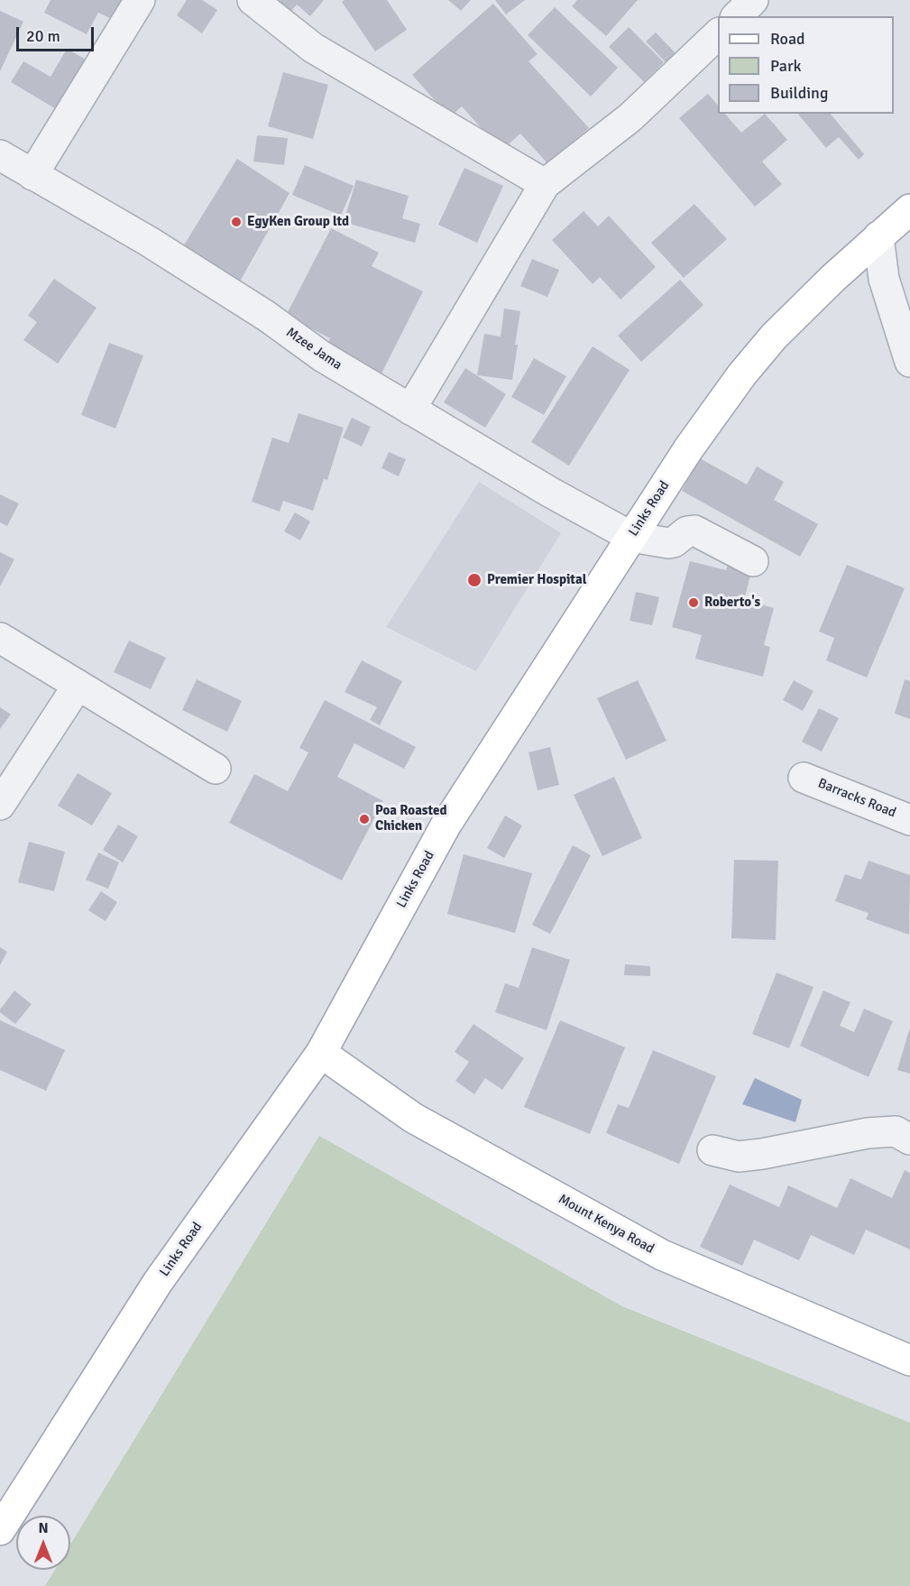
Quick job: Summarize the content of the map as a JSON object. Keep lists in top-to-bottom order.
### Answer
{
  "streets": {
    "main road": ["Links Road", "Mount Kenya Road"],
    "street": ["Mzee Jama", "Barracks Road"]
  },
  "crossings": [
    ["Mzee Jama", "Links Road"],
    ["Links Road", "Mount Kenya Road"]
  ],
  "places": [
    "EgyKen Group ltd",
    "Premier Hospital",
    "Roberto's",
    "Poa Roasted Chicken"
  ],
  "legend": ["Road", "Park", "Building"],
  "scale_bar": "20 m",
  "north": "top"
}
